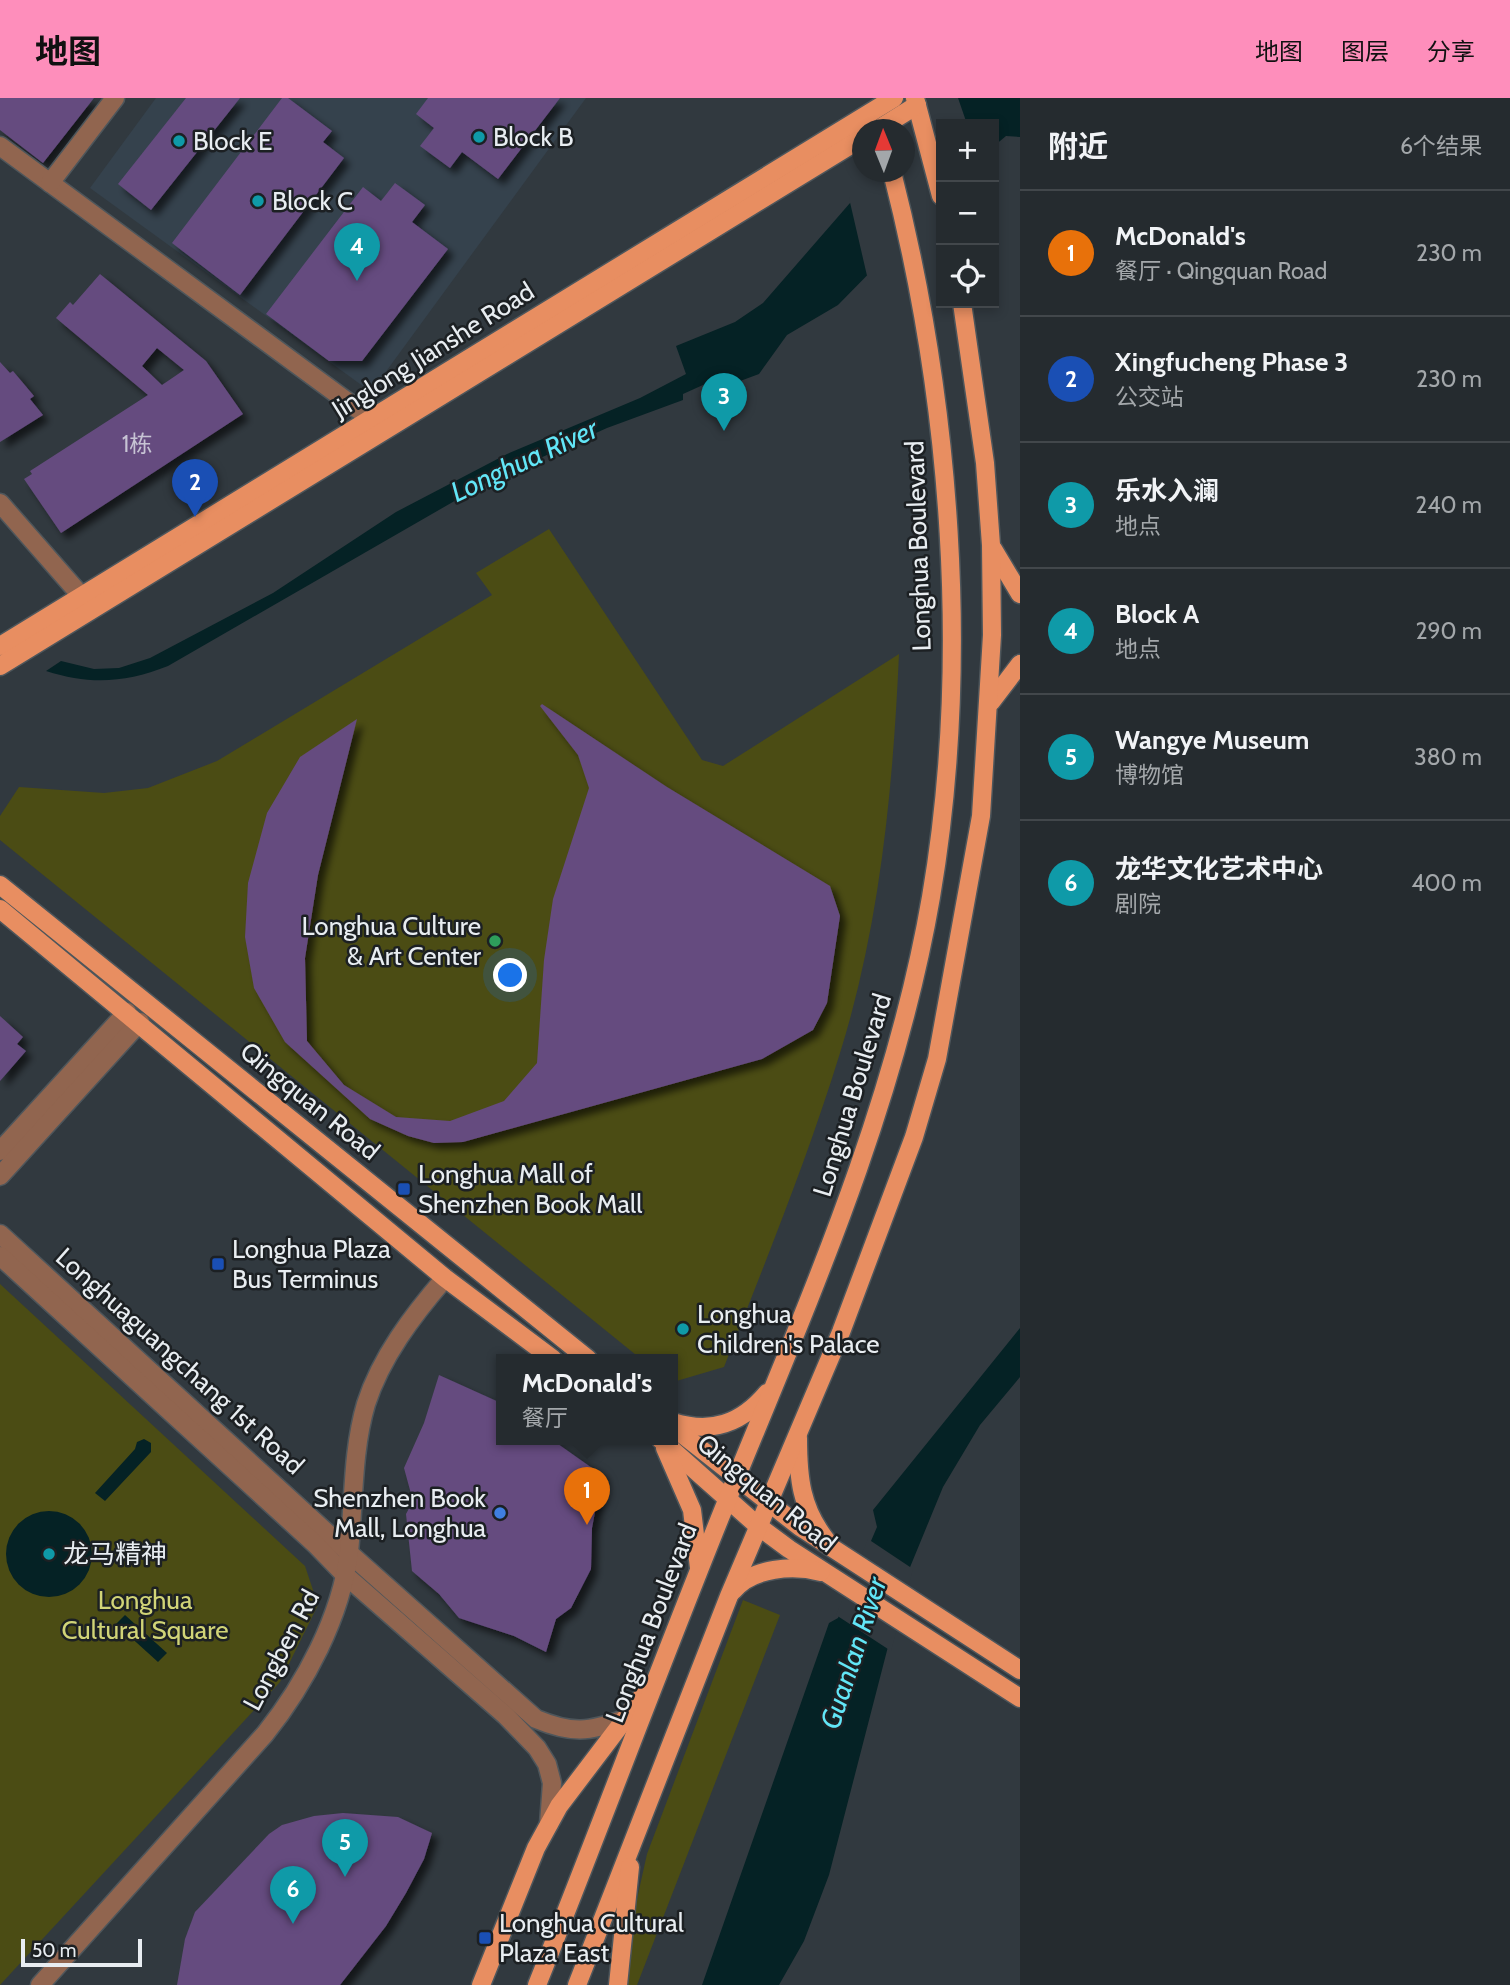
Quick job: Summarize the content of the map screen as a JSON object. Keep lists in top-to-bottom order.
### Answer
{
  "streets": {
    "main road": ["Jinglong Jianshe Road", "Longhua Boulevard", "Qingquan Road"],
    "street": ["Longhuaguangchang 1st Road", "Longben Rd"]
  },
  "crossings": [
    ["Longhua Boulevard", "Qingquan Road"],
    ["Qingquan Road", "Longben Rd"],
    ["Longhuaguangchang 1st Road", "Longben Rd"]
  ],
  "water": ["Longhua River", "Guanlan River"],
  "parks": ["Longhua Cultural Square"],
  "places": {
    "other": [
      "Block B",
      "Block E",
      "Block C",
      "Longhua Culture & Art Center",
      "Longhua Children's Palace",
      "Shenzhen Book Mall, Longhua",
      "龙马精神"
    ],
    "transit": ["Longhua Mall of Shenzhen Book Mall", "Longhua Plaza Bus Terminus", "Longhua Cultural Plaza East"]
  },
  "house_numbers": ["1栋"],
  "scale_bar": "50 m",
  "north": "top",
  "page": {
    "header": "地图",
    "nav": ["地图", "图层", "分享"],
    "heading": ["附近", "6个结果"],
    "map_buttons": ["+", "−"],
    "list": [
      {
        "mark": "1",
        "name": "McDonald's",
        "note": "餐厅 · Qingquan Road",
        "value": "230 m"
      },
      {
        "mark": "2",
        "name": "Xingfucheng Phase 3",
        "note": "公交站",
        "value": "230 m"
      },
      {
        "mark": "3",
        "name": "乐水入澜",
        "note": "地点",
        "value": "240 m"
      },
      {
        "mark": "4",
        "name": "Block A",
        "note": "地点",
        "value": "290 m"
      },
      {
        "mark": "5",
        "name": "Wangye Museum",
        "note": "博物馆",
        "value": "380 m"
      },
      {
        "mark": "6",
        "name": "龙华文化艺术中心",
        "note": "剧院",
        "value": "400 m"
      }
    ],
    "pins": [
      "4",
      "3",
      "2",
      "1",
      "5",
      "6"
    ],
    "popup": ["McDonald's", "餐厅"],
    "scale": "50 m"
  }
}
